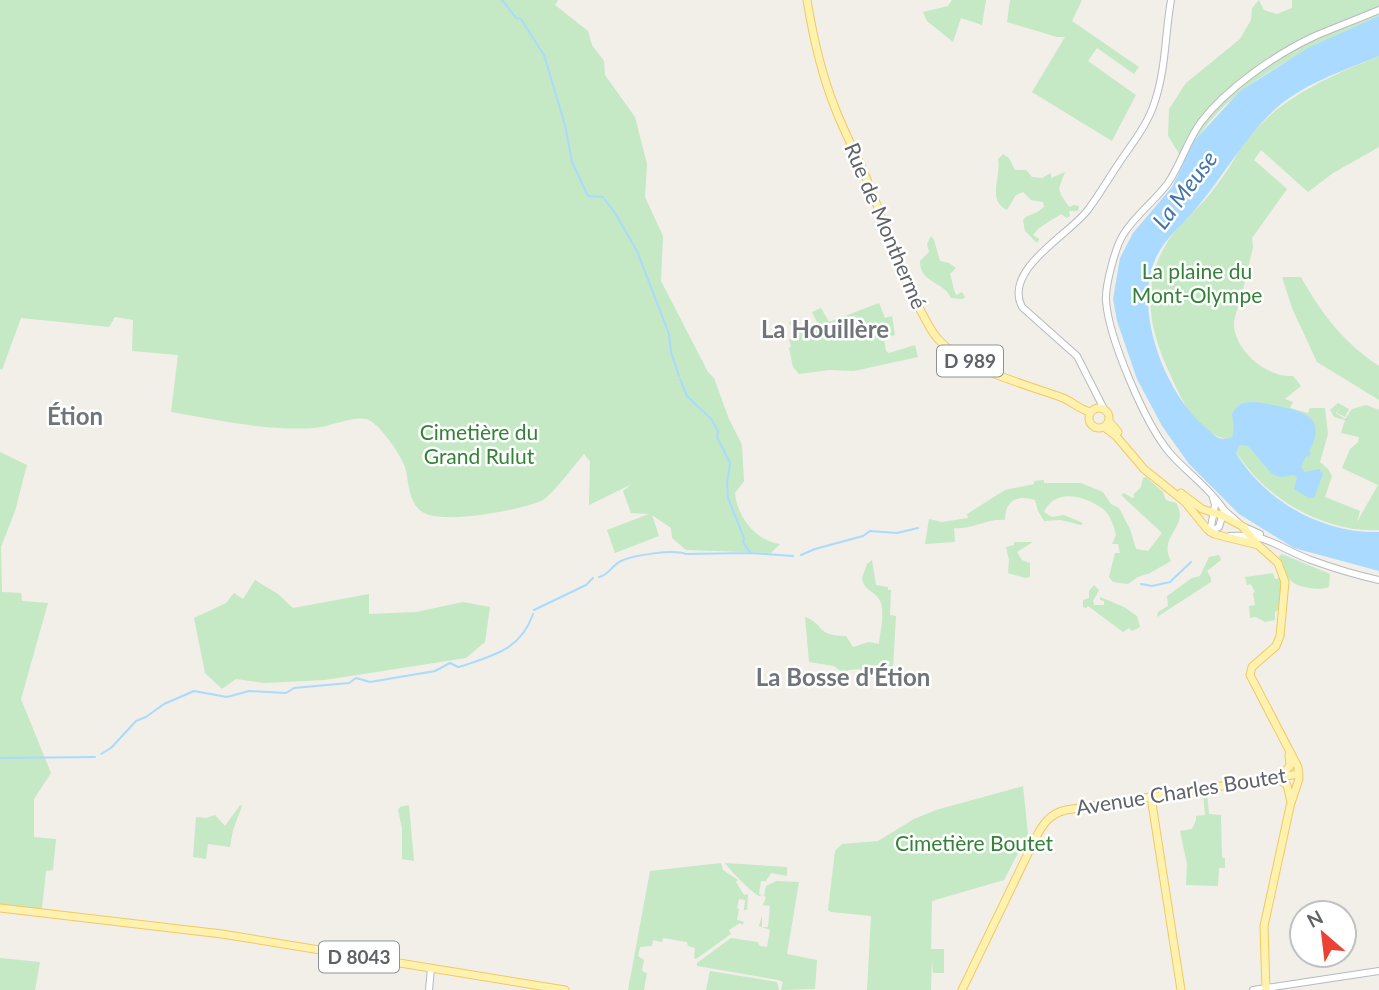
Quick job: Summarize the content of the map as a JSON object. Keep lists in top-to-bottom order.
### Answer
{
  "streets": {
    "main road": [
      "Rue de Monthermé",
      "D 989",
      "Avenue Charles Boutet",
      "D 8043"
    ]
  },
  "districts": ["La Houillère", "Étion", "La Bosse d'Étion"],
  "water": ["La Meuse"],
  "parks": ["La plaine du Mont-Olympe", "Cimetière du Grand Rulut", "Cimetière Boutet"],
  "north": "top left"
}
